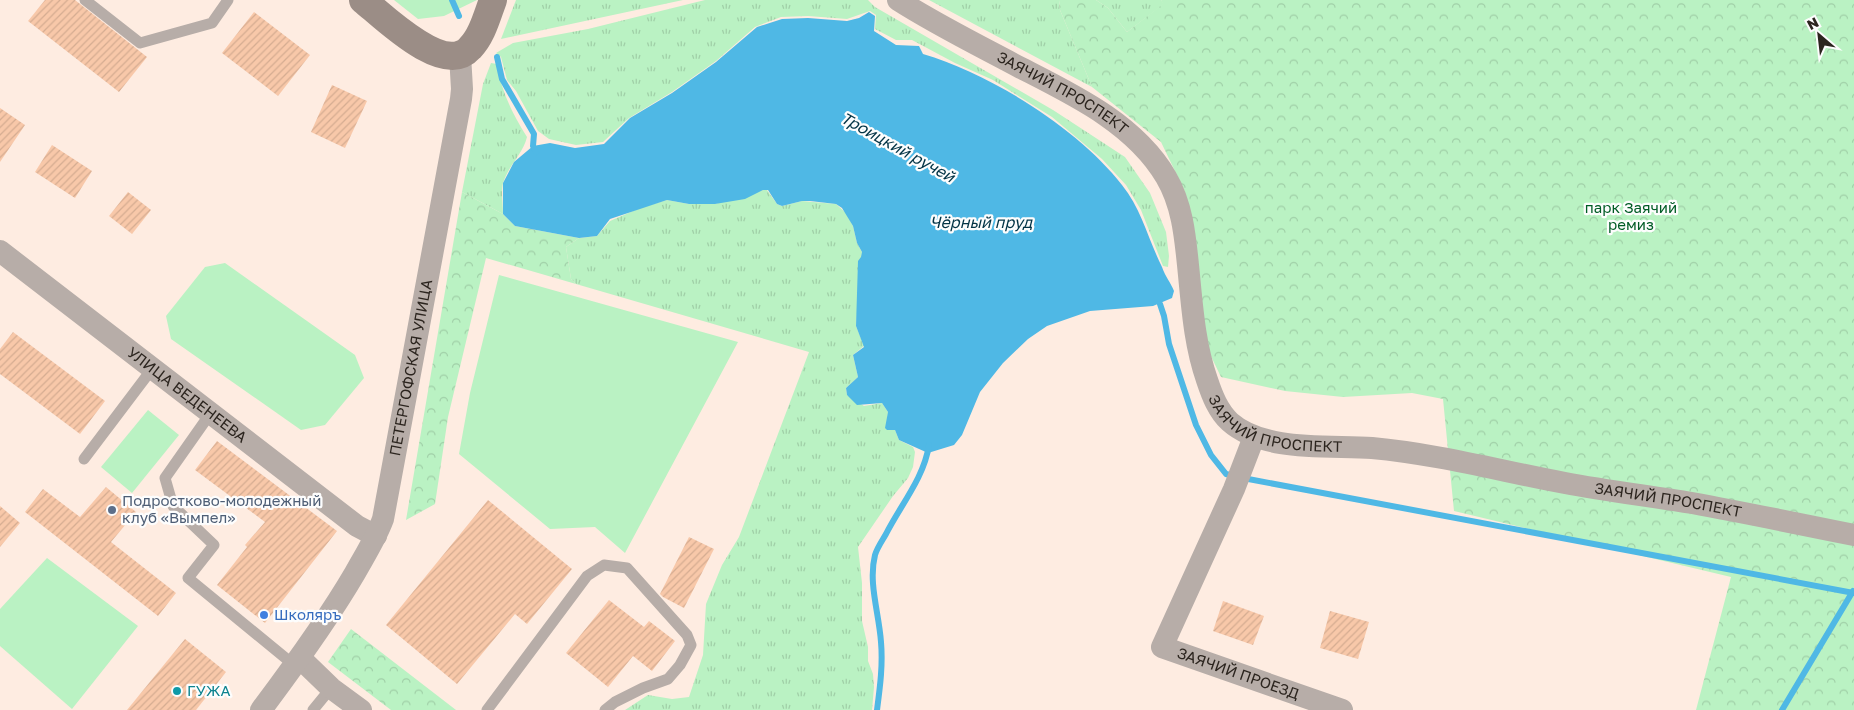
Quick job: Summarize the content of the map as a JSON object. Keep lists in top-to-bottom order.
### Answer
{
  "streets": {
    "street": [
      "ЗАЯЧИЙ ПРОСПЕКТ",
      "ПЕТЕРГОФСКАЯ УЛИЦА",
      "УЛИЦА ВЕДЕНЕЕВА",
      "ЗАЯЧИЙ ПРОЕЗД"
    ]
  },
  "crossings": [
    ["ЗАЯЧИЙ ПРОСПЕКТ", "ЗАЯЧИЙ ПРОЕЗД"],
    ["ПЕТЕРГОФСКАЯ УЛИЦА", "УЛИЦА ВЕДЕНЕЕВА"]
  ],
  "water": ["Троицкий ручей", "Чёрный пруд"],
  "parks": ["парк Заячий ремиз"],
  "places": ["Подростково-молодежный клуб «Вымпел»", "Школяръ", "ГУЖА"],
  "north": "top left"
}
